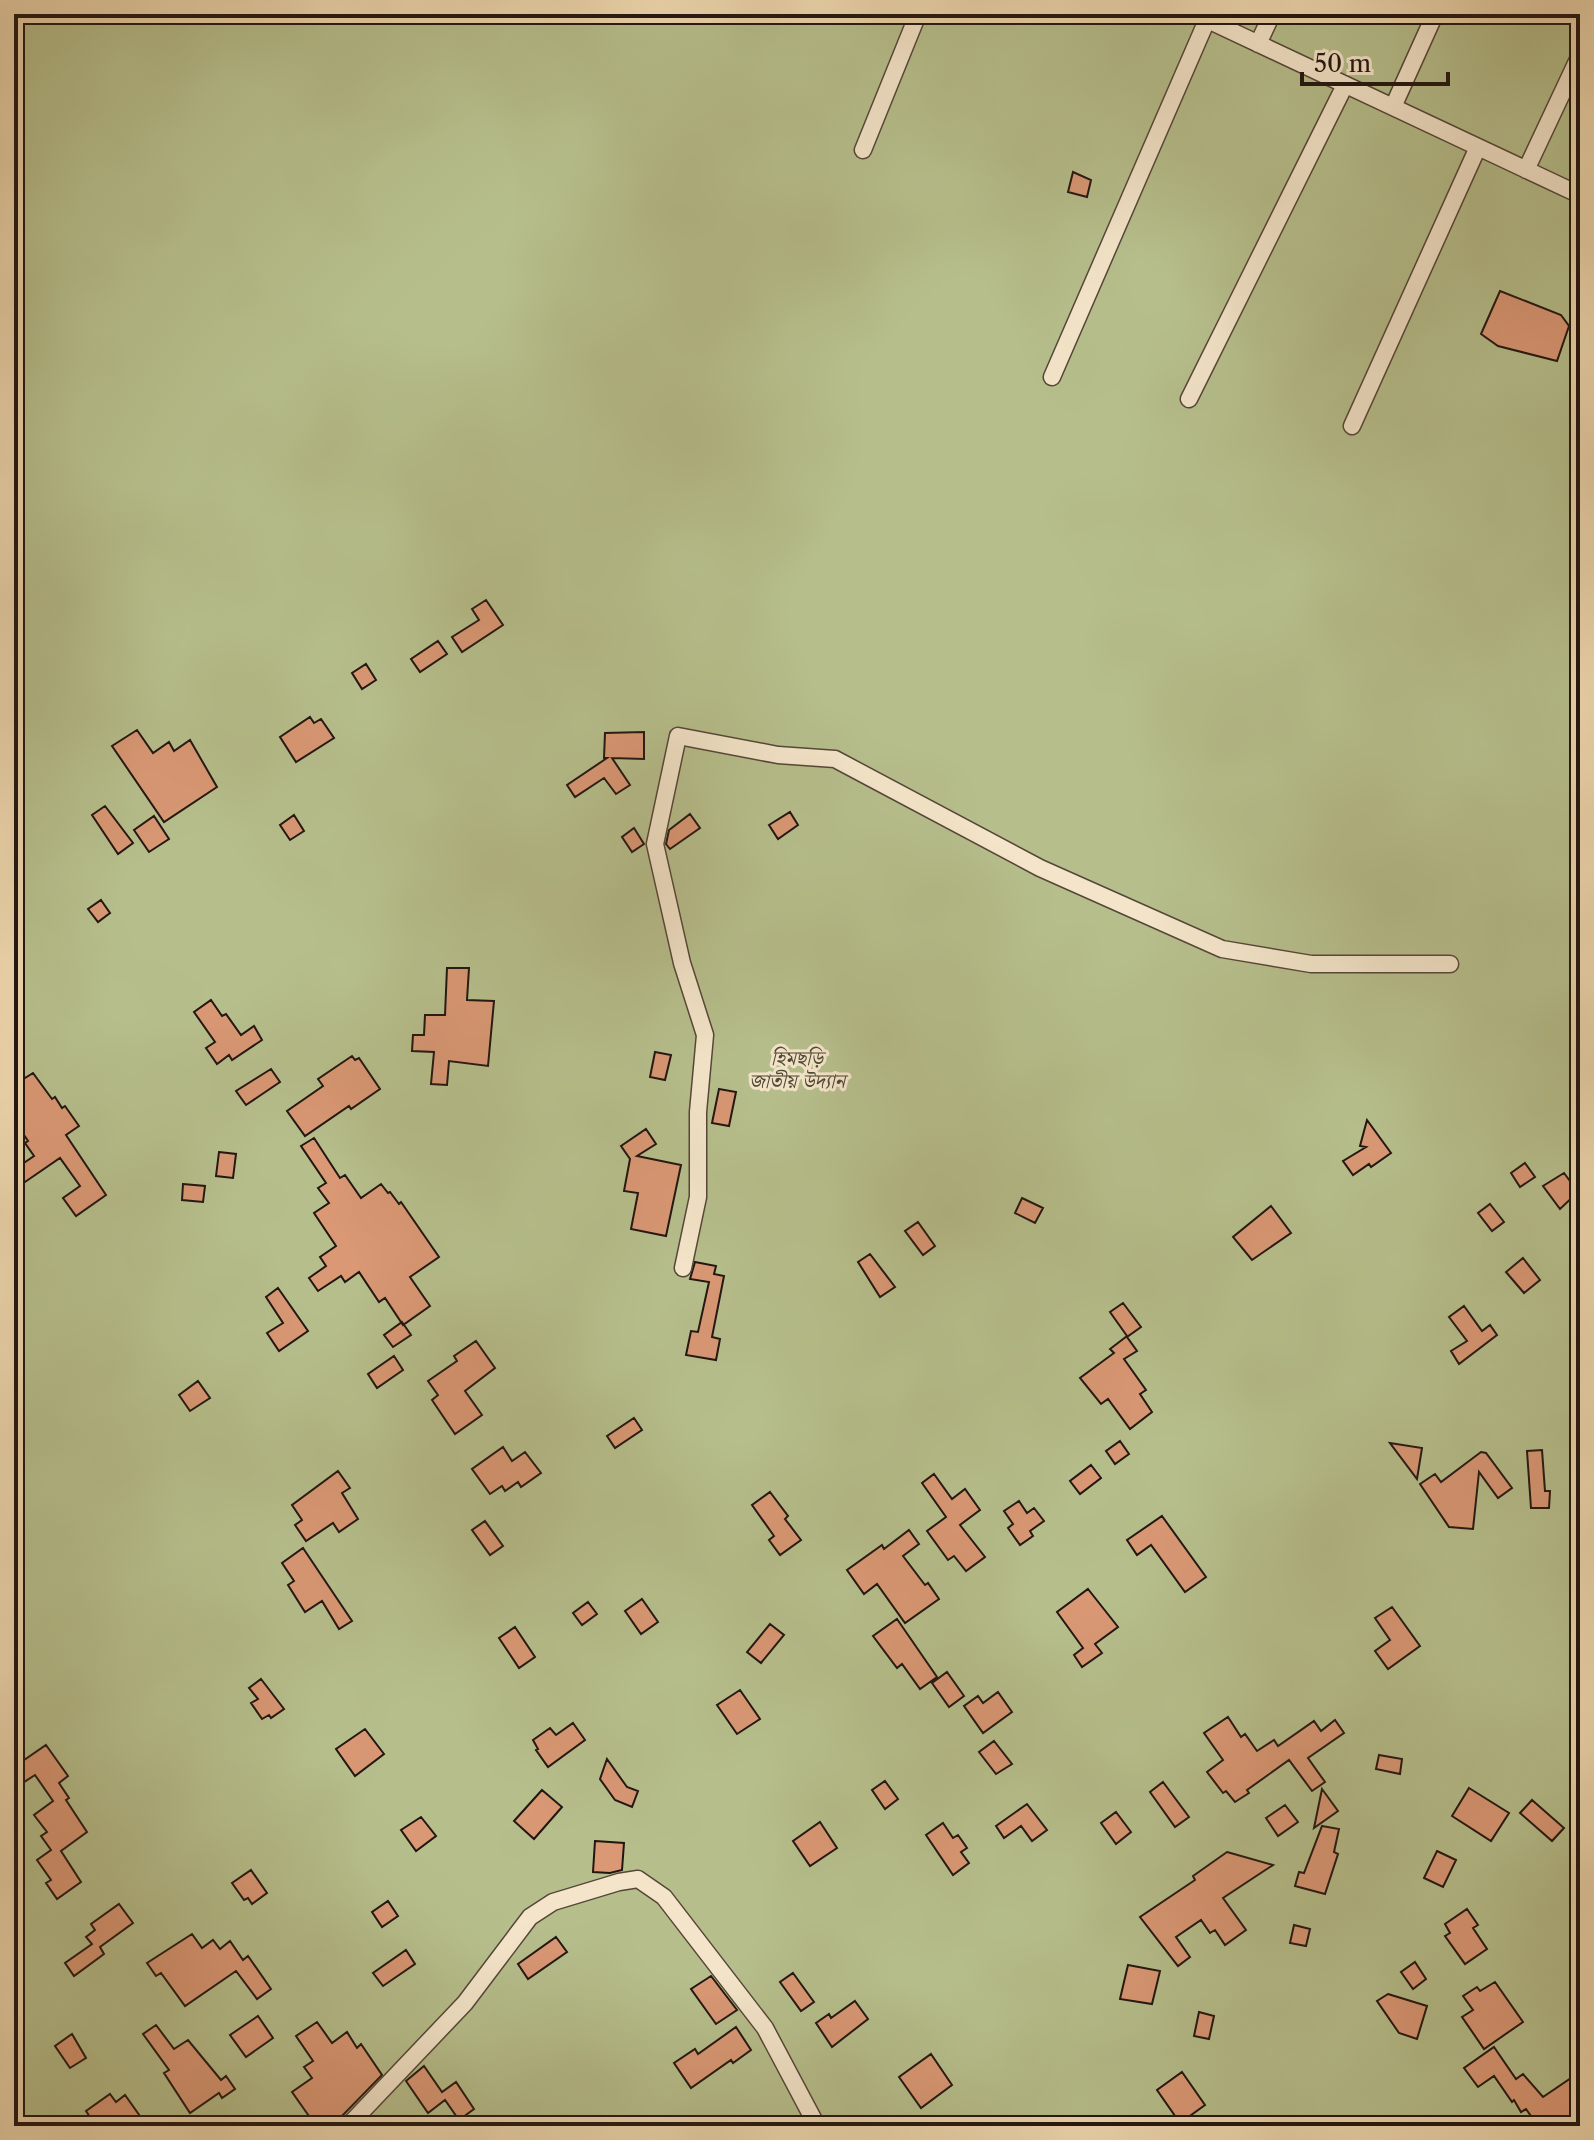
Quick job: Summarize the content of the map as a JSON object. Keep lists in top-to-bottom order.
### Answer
{
  "parks": ["হিমছড়ি জাতীয় উদ্যান"],
  "scale_bar": "50 m"
}
